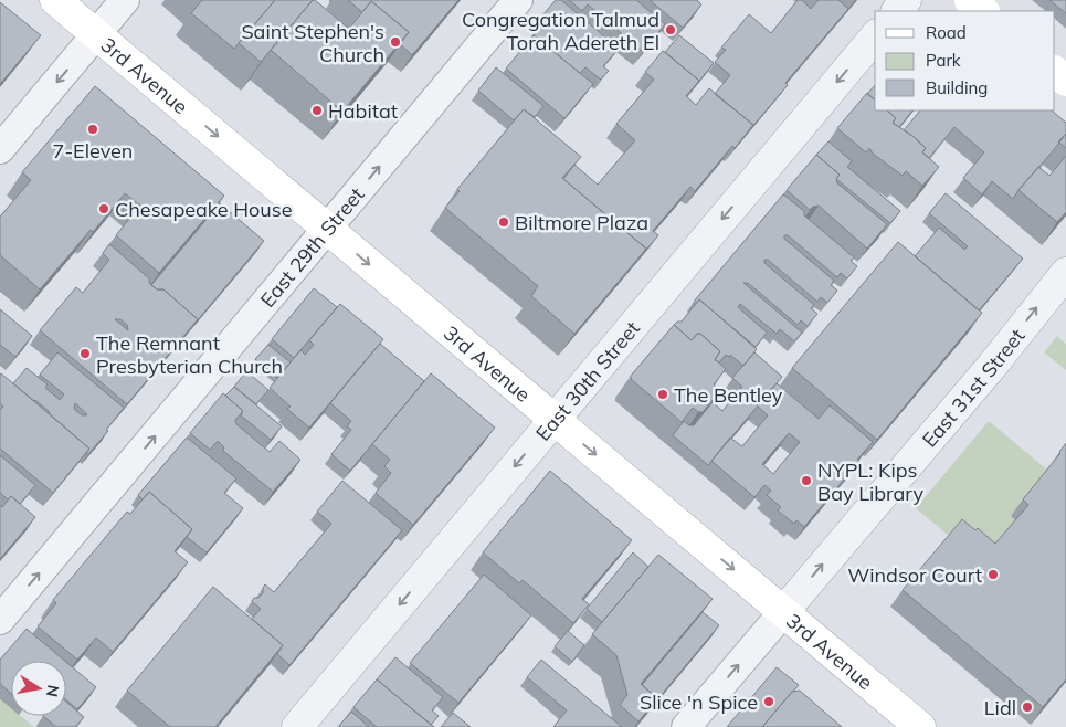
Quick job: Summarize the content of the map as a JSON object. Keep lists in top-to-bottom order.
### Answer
{
  "streets": {
    "main road": ["3rd Avenue"],
    "street": ["East 29th Street", "East 30th Street", "East 31st Street"]
  },
  "crossings": [
    ["3rd Avenue", "East 29th Street"],
    ["3rd Avenue", "East 30th Street"],
    ["3rd Avenue", "East 31st Street"]
  ],
  "one_way": [
    "3rd Avenue",
    "East 29th Street",
    "East 30th Street",
    "East 31st Street"
  ],
  "places": [
    "Congregation Talmud Torah Adereth El",
    "Saint Stephen's Church",
    "Habitat",
    "7-Eleven",
    "Chesapeake House",
    "Biltmore Plaza",
    "The Remnant Presbyterian Church",
    "The Bentley",
    "NYPL: Kips Bay Library",
    "Windsor Court",
    "Slice 'n Spice",
    "Lidl"
  ],
  "legend": ["Road", "Park", "Building"],
  "north": "right"
}
